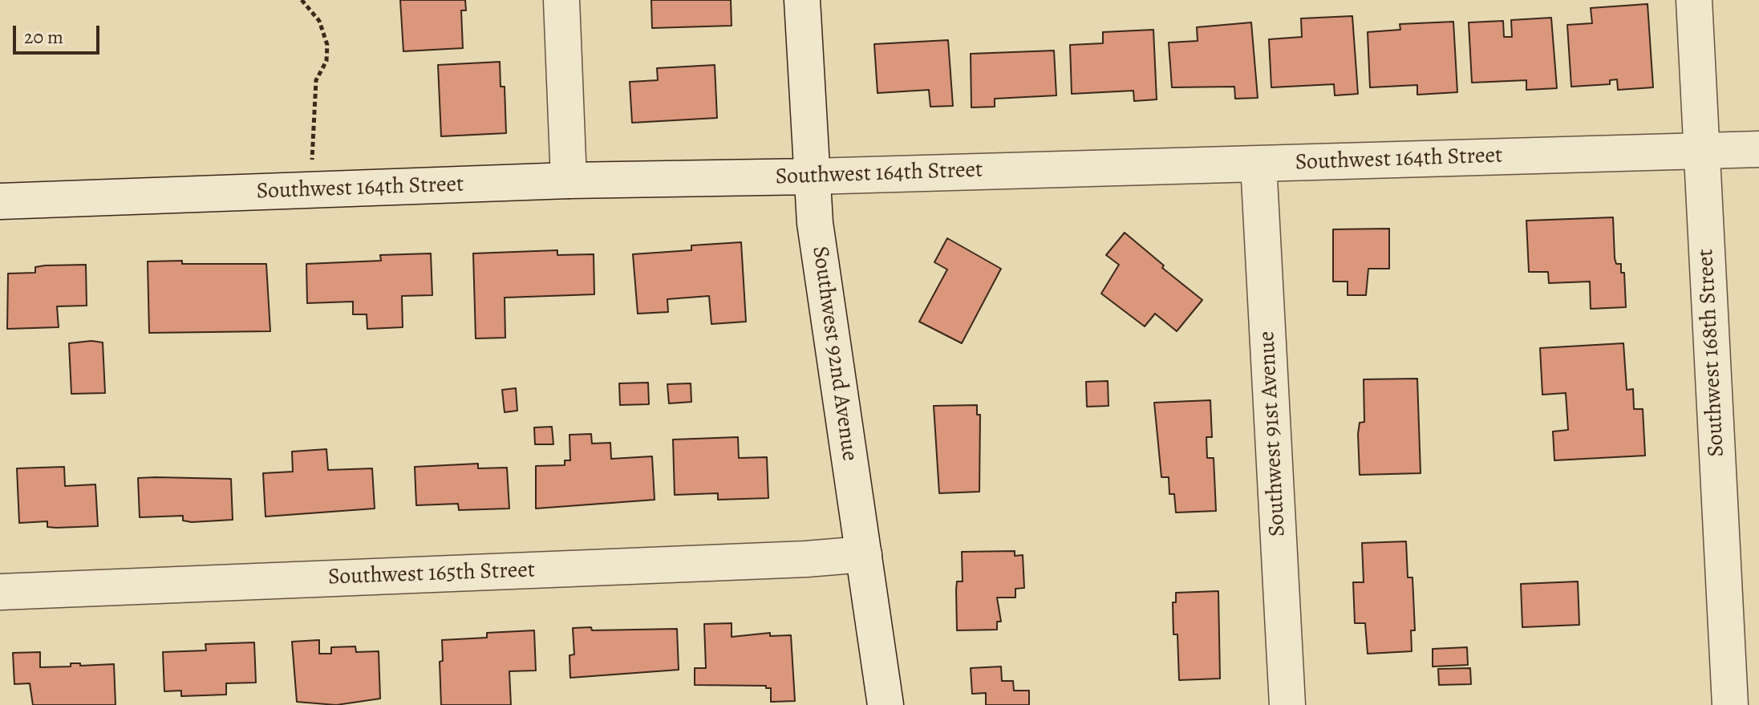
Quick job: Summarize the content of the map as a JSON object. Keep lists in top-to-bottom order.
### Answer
{
  "streets": {
    "street": [
      "Southwest 164th Street",
      "Southwest 168th Street",
      "Southwest 92nd Avenue",
      "Southwest 91st Avenue",
      "Southwest 165th Street"
    ]
  },
  "crossings": [
    ["Southwest 164th Street", "Southwest 168th Street"],
    ["Southwest 164th Street", "Southwest 92nd Avenue"],
    ["Southwest 164th Street", "Southwest 91st Avenue"],
    ["Southwest 92nd Avenue", "Southwest 165th Street"]
  ],
  "scale_bar": "20 m"
}
